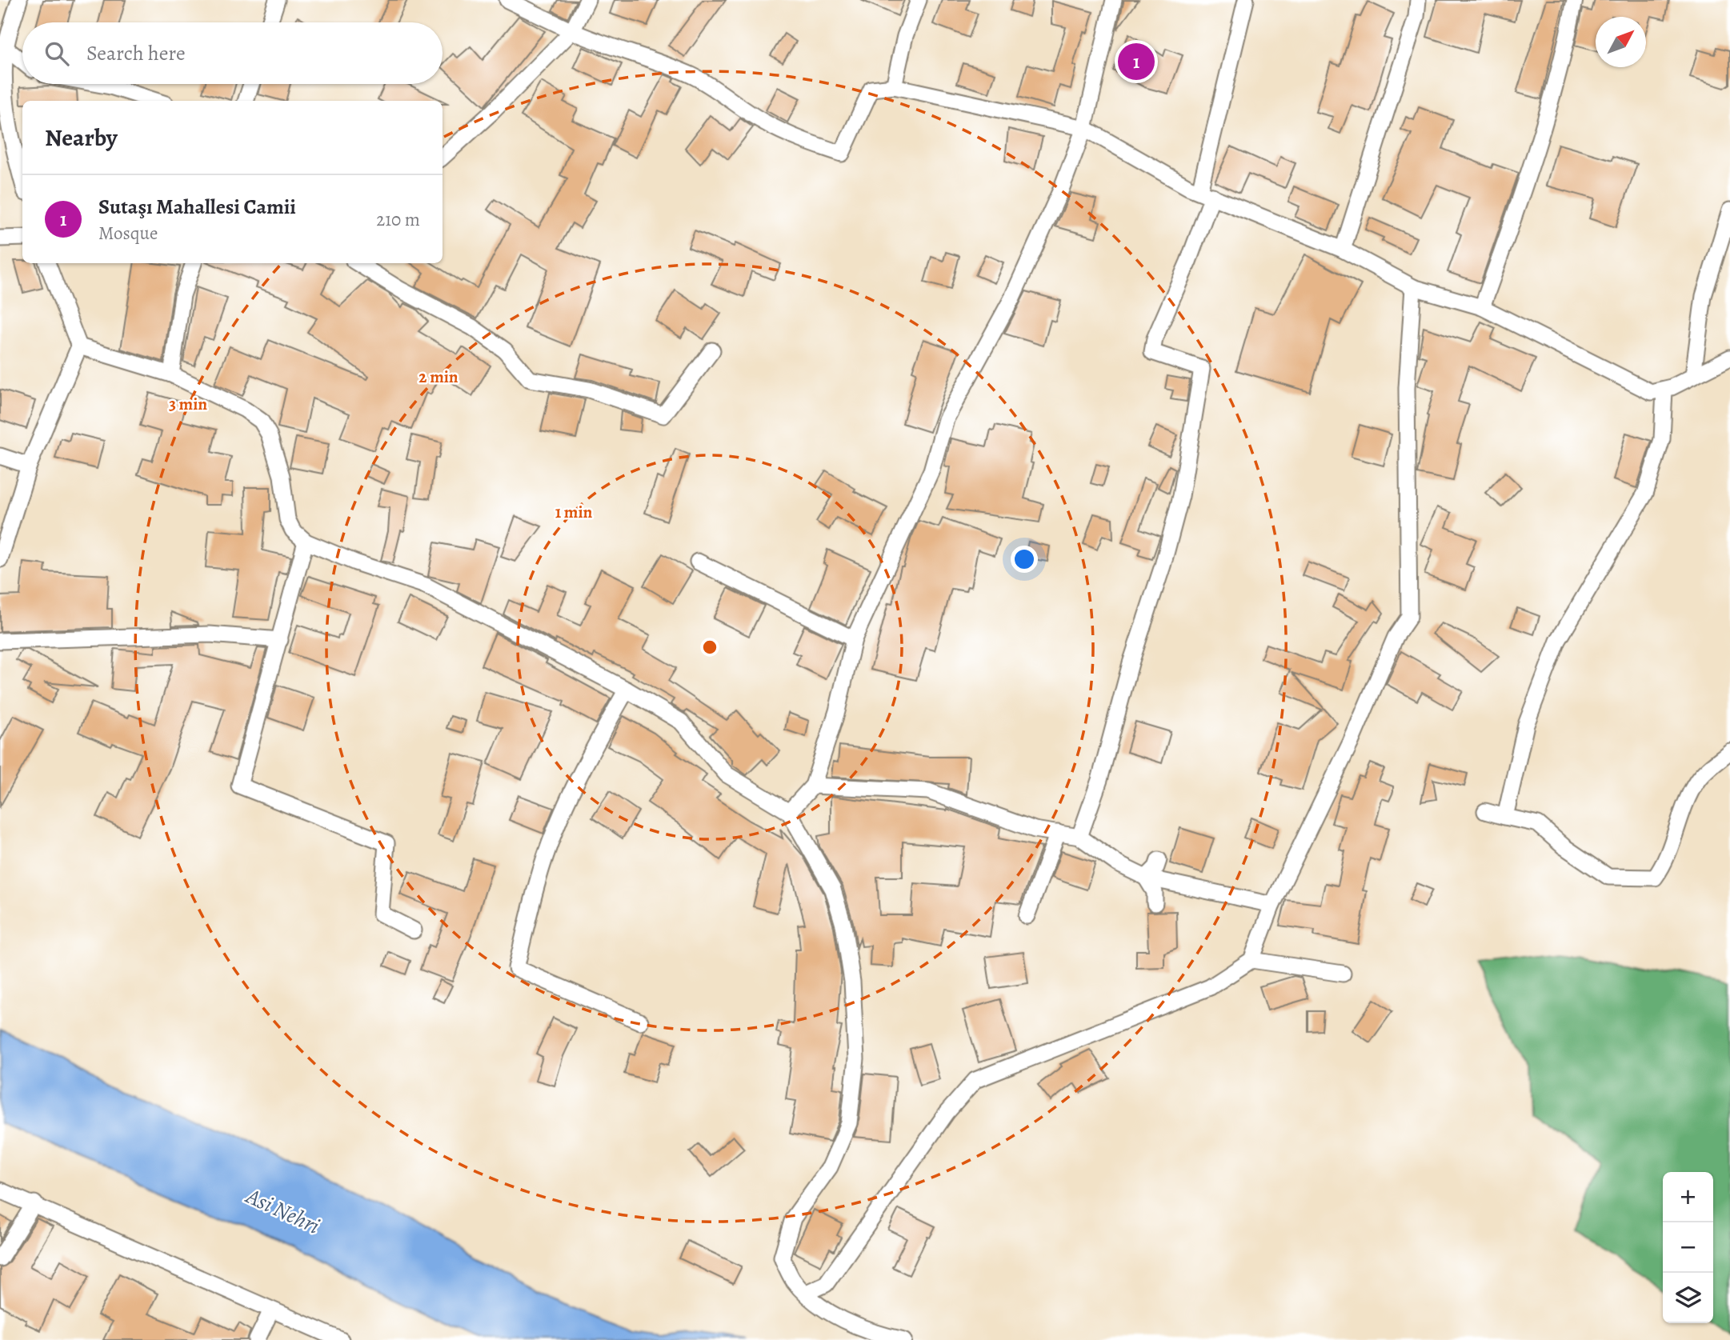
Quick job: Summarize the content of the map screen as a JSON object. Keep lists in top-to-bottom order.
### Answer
{
  "water": ["Asi Nehri"],
  "north": "top right",
  "page": {
    "search": "Search here",
    "pins": "1",
    "heading": "Nearby",
    "list": [
      {
        "mark": "1",
        "name": "Sutaşı Mahallesi Camii",
        "note": "Mosque",
        "value": "210 m"
      }
    ],
    "map_buttons": ["+", "−"]
  },
  "rings": ["2 min", "3 min", "1 min"]
}
